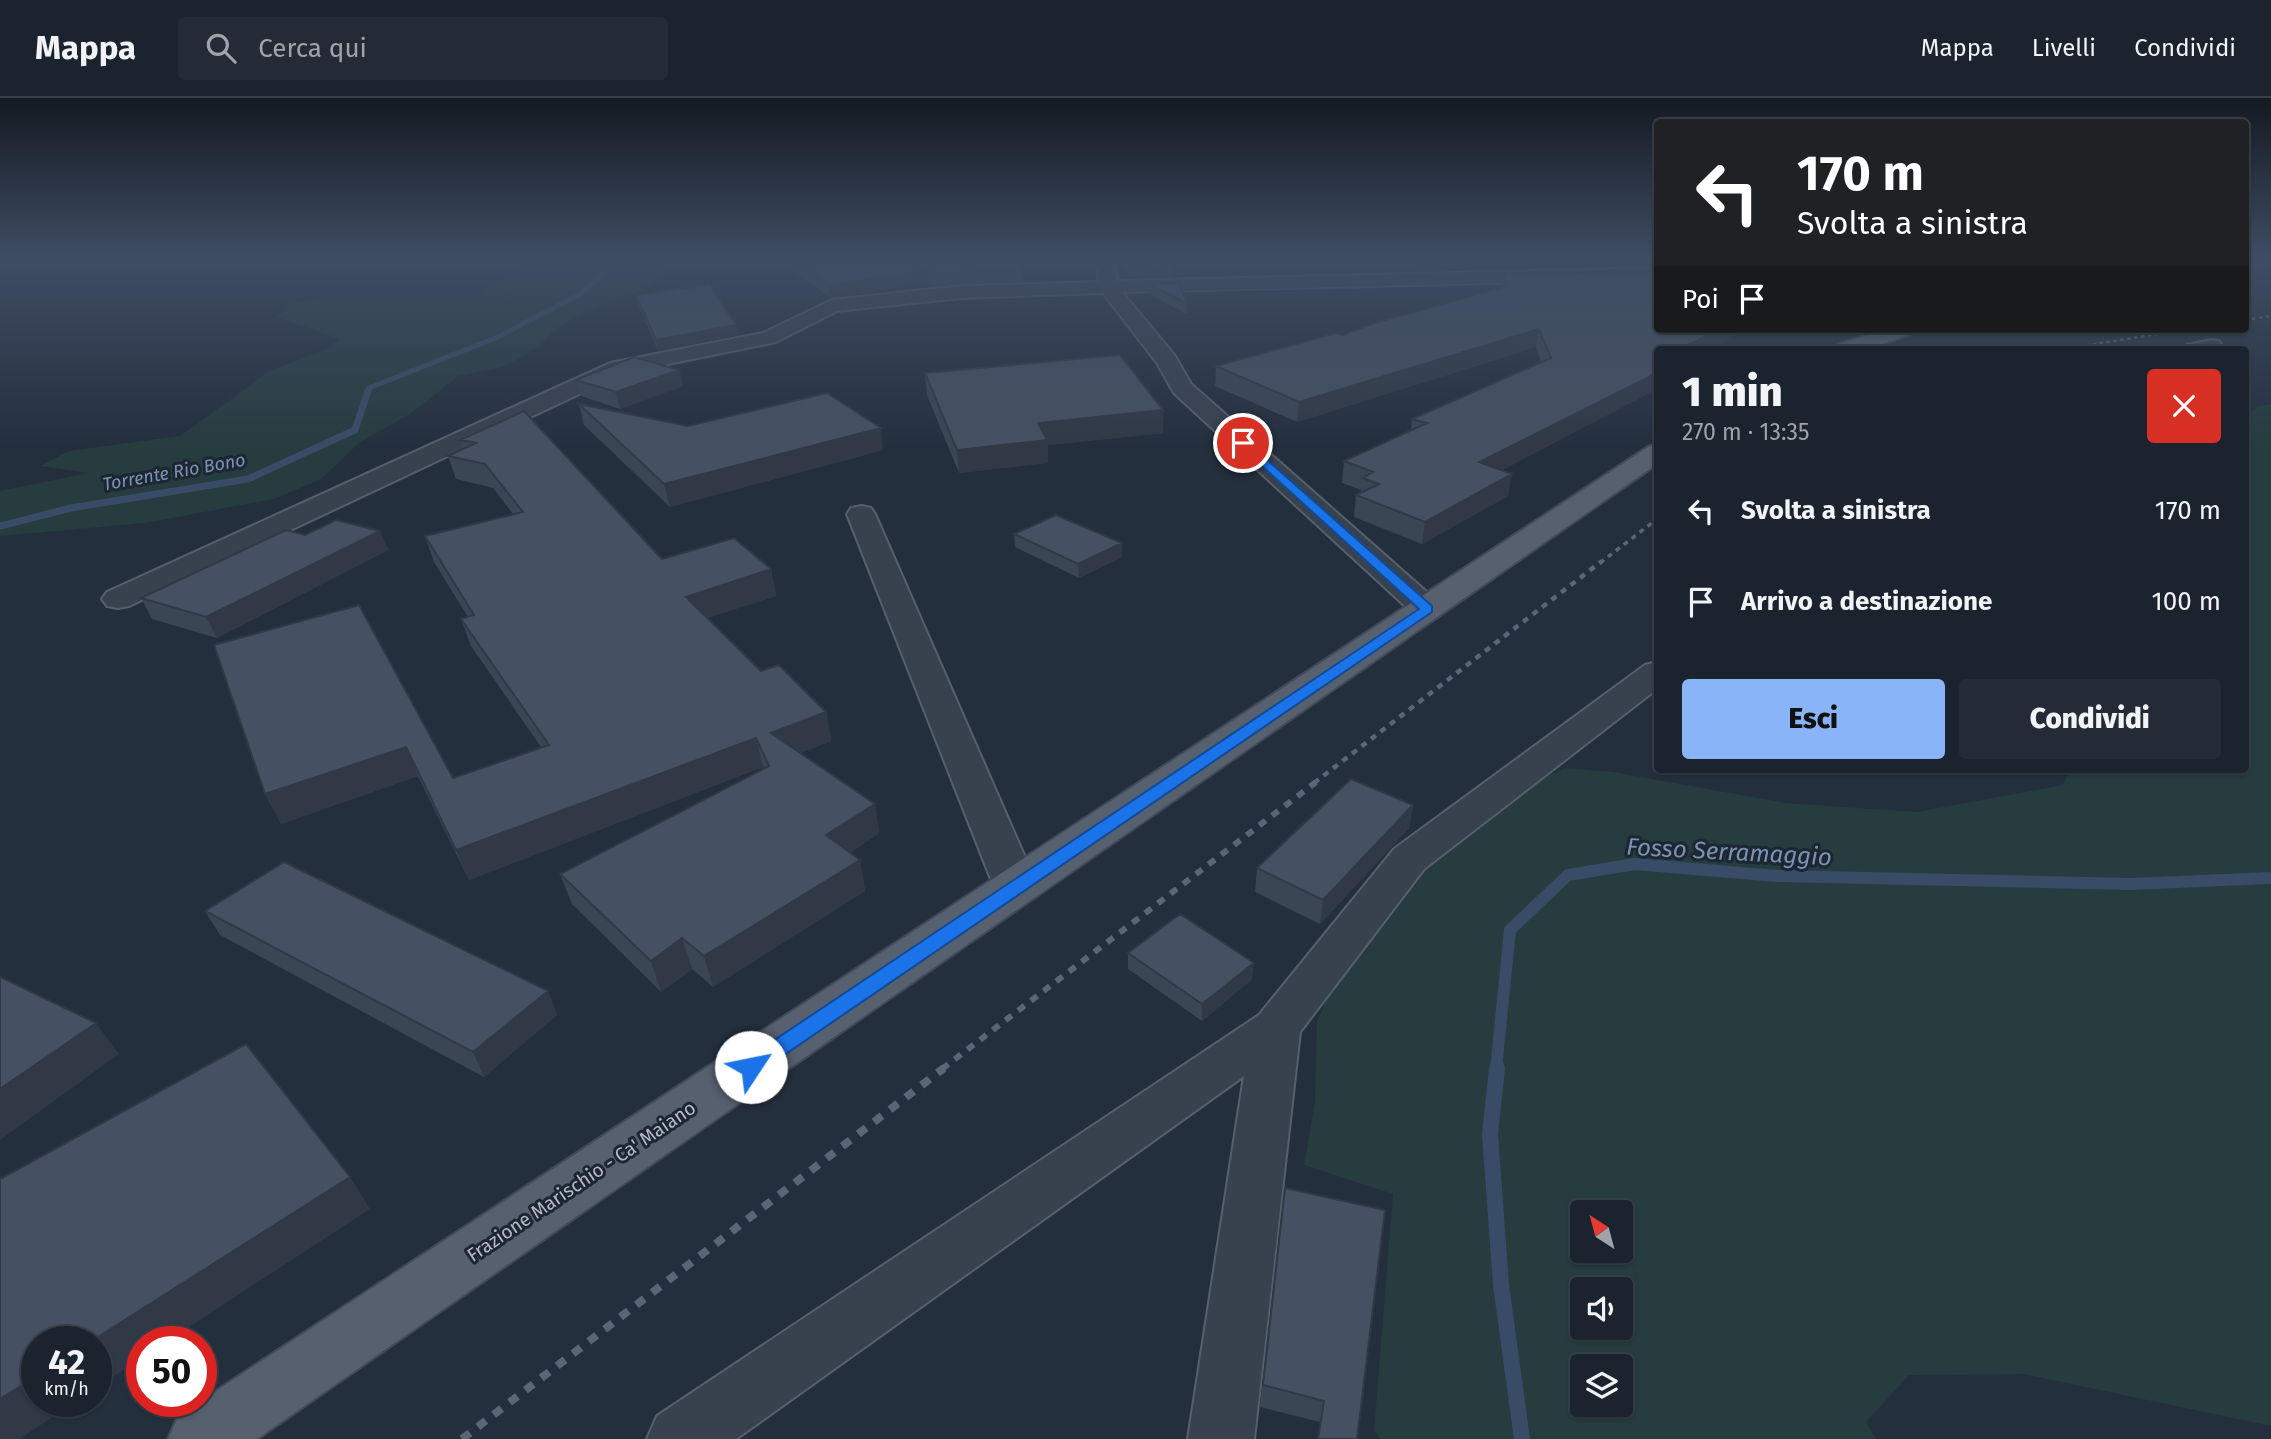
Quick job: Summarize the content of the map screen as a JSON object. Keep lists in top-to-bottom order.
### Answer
{
  "streets": {
    "main road": ["Frazione Marischio - Ca' Maiano"]
  },
  "water": ["Torrente Rio Bono", "Fosso Serramaggio"],
  "north": "top left",
  "page": {
    "header": "Mappa",
    "search": "Cerca qui",
    "nav": ["Mappa", "Livelli", "Condividi"],
    "turn": ["170 m", "Svolta a sinistra"],
    "then": "Poi",
    "heading": ["1 min", "270 m · 13:35"],
    "list": [
      {
        "name": "Svolta a sinistra",
        "value": "170 m"
      },
      {
        "name": "Arrivo a destinazione",
        "value": "100 m"
      }
    ],
    "buttons": ["Esci", "Condividi"],
    "speed": "42 km/h",
    "limit": "50"
  }
}
